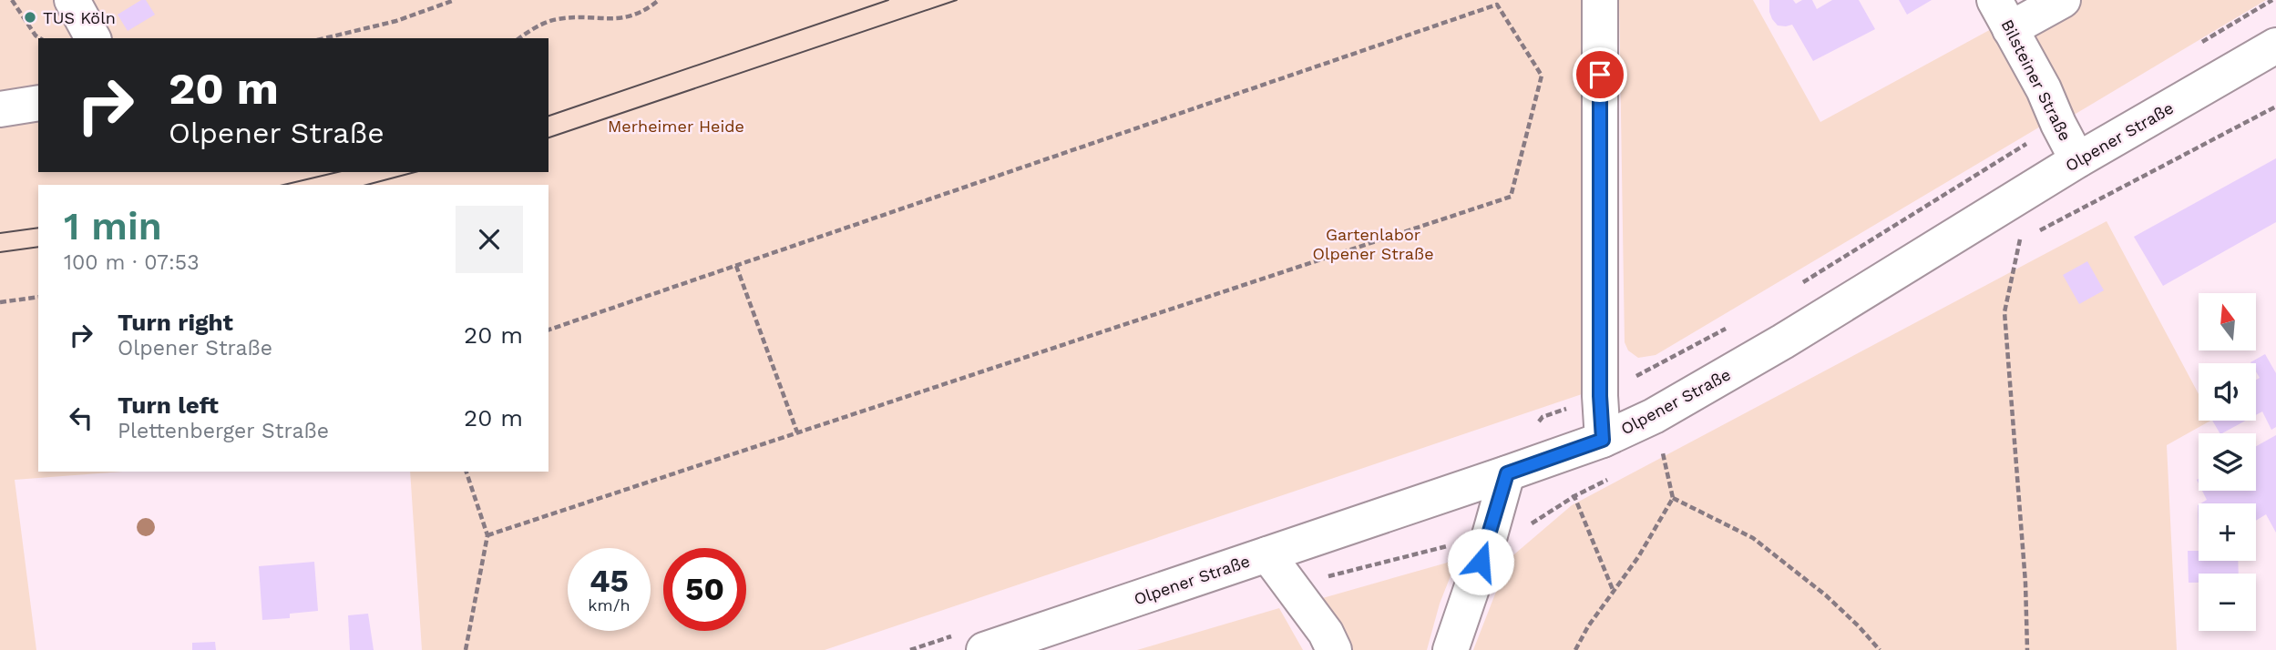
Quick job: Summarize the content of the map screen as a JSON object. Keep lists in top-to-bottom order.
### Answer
{
  "streets": {
    "main road": ["Bilsteiner Straße", "Olpener Straße"]
  },
  "crossings": [
    ["Bilsteiner Straße", "Olpener Straße"]
  ],
  "parks": ["Merheimer Heide", "Gartenlabor Olpener Straße"],
  "places": ["TUS Köln"],
  "north": "top",
  "page": {
    "turn": ["20 m", "Olpener Straße"],
    "heading": ["1 min", "100 m · 07:53"],
    "map_buttons": ["+", "−"],
    "list": [
      {
        "name": "Turn right",
        "note": "Olpener Straße",
        "value": "20 m"
      },
      {
        "name": "Turn left",
        "note": "Plettenberger Straße",
        "value": "20 m"
      }
    ],
    "speed": "45 km/h",
    "limit": "50"
  }
}
